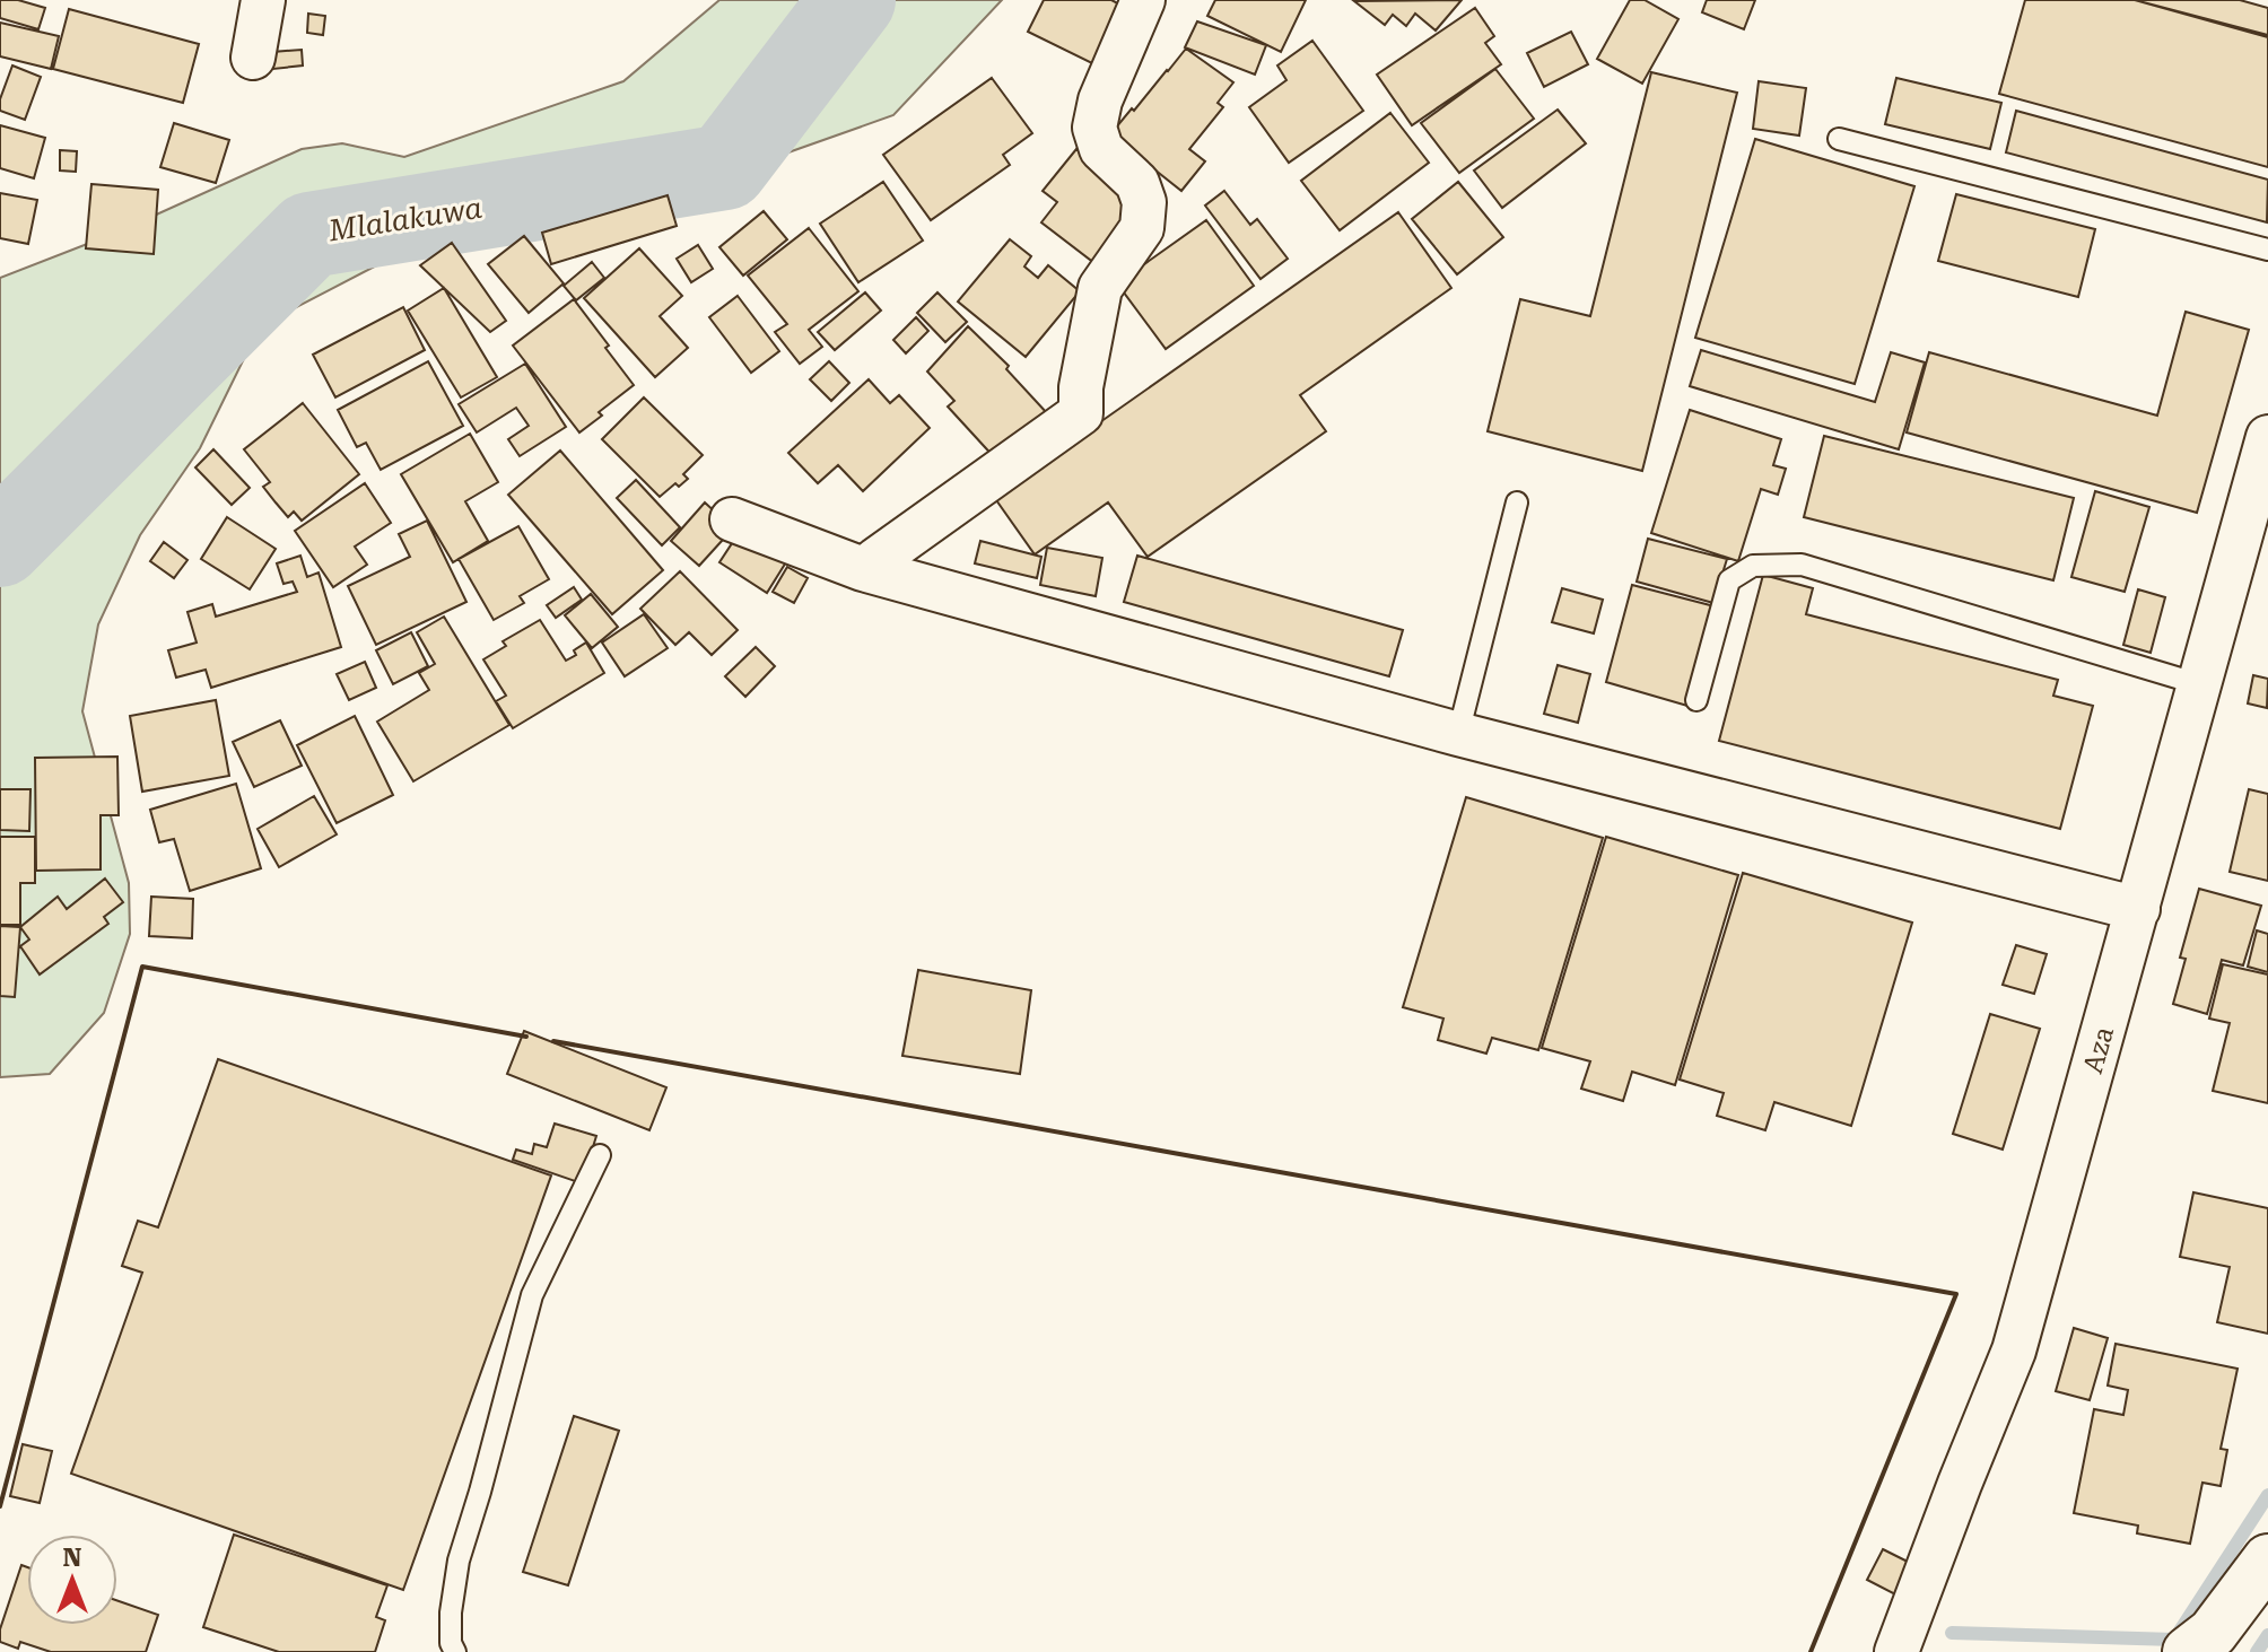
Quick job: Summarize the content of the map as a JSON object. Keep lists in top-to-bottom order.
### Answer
{
  "streets": {
    "street": ["Aza"]
  },
  "water": ["Mlalakuwa"],
  "north": "top"
}
